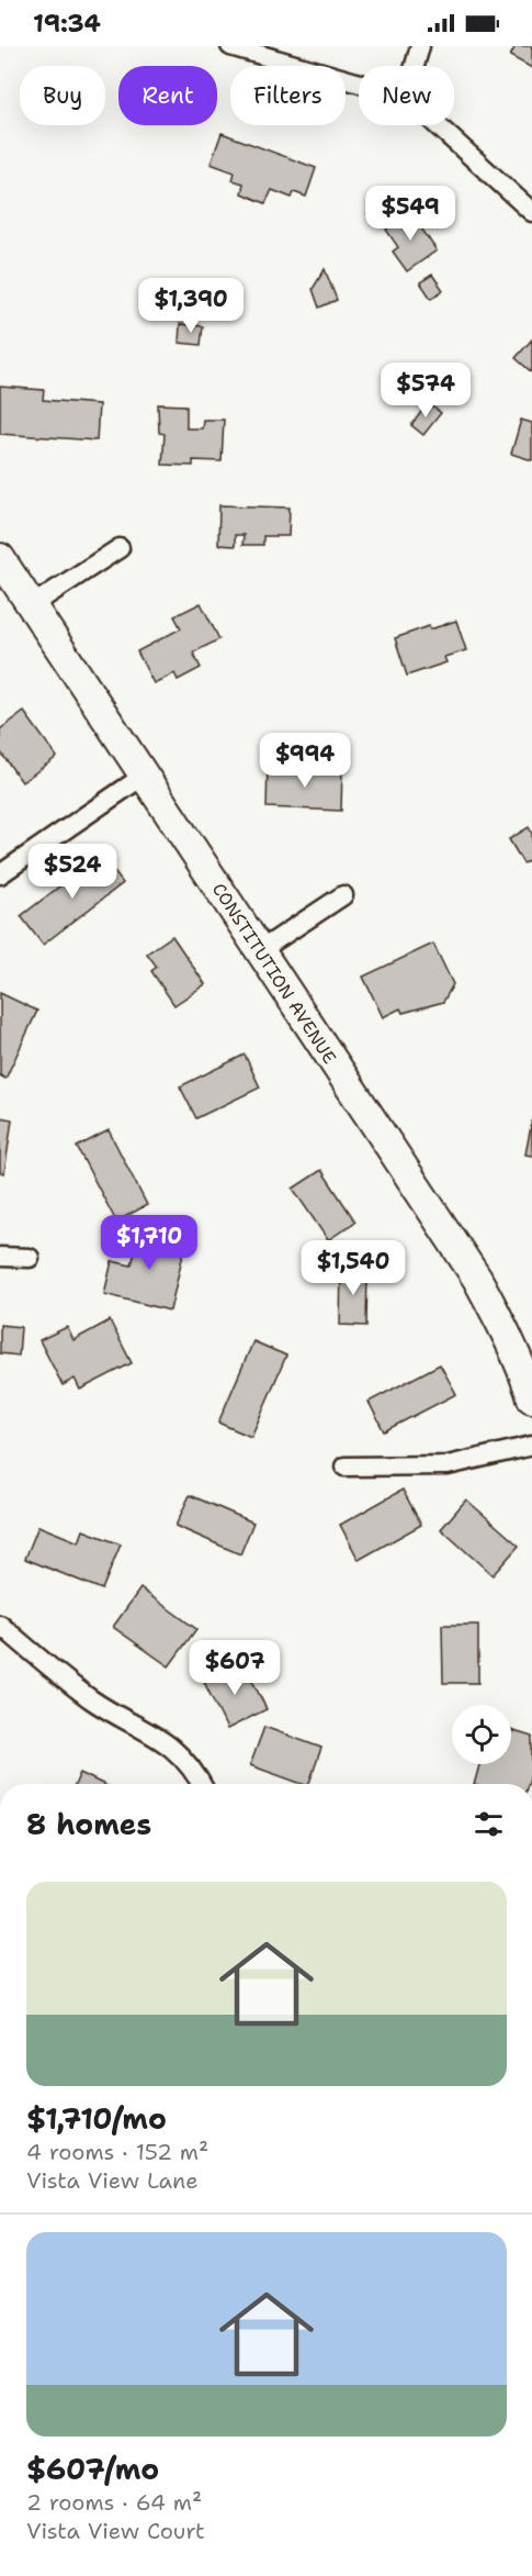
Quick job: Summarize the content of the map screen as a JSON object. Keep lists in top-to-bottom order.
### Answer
{
  "streets": {
    "main road": ["CONSTITUTION AVENUE"]
  },
  "page": {
    "status": "19:34",
    "chip": [
      "Buy",
      "Rent",
      "Filters",
      "New"
    ],
    "price": [
      "$549",
      "$1,390",
      "$574",
      "$994",
      "$524",
      "$1,710",
      "$1,540",
      "$607"
    ],
    "heading": "8 homes",
    "list": [
      {
        "name": "$1,710/mo",
        "note": "4 rooms · 152 m² · Vista View Lane"
      },
      {
        "name": "$607/mo",
        "note": "2 rooms · 64 m² · Vista View Court"
      }
    ]
  }
}
